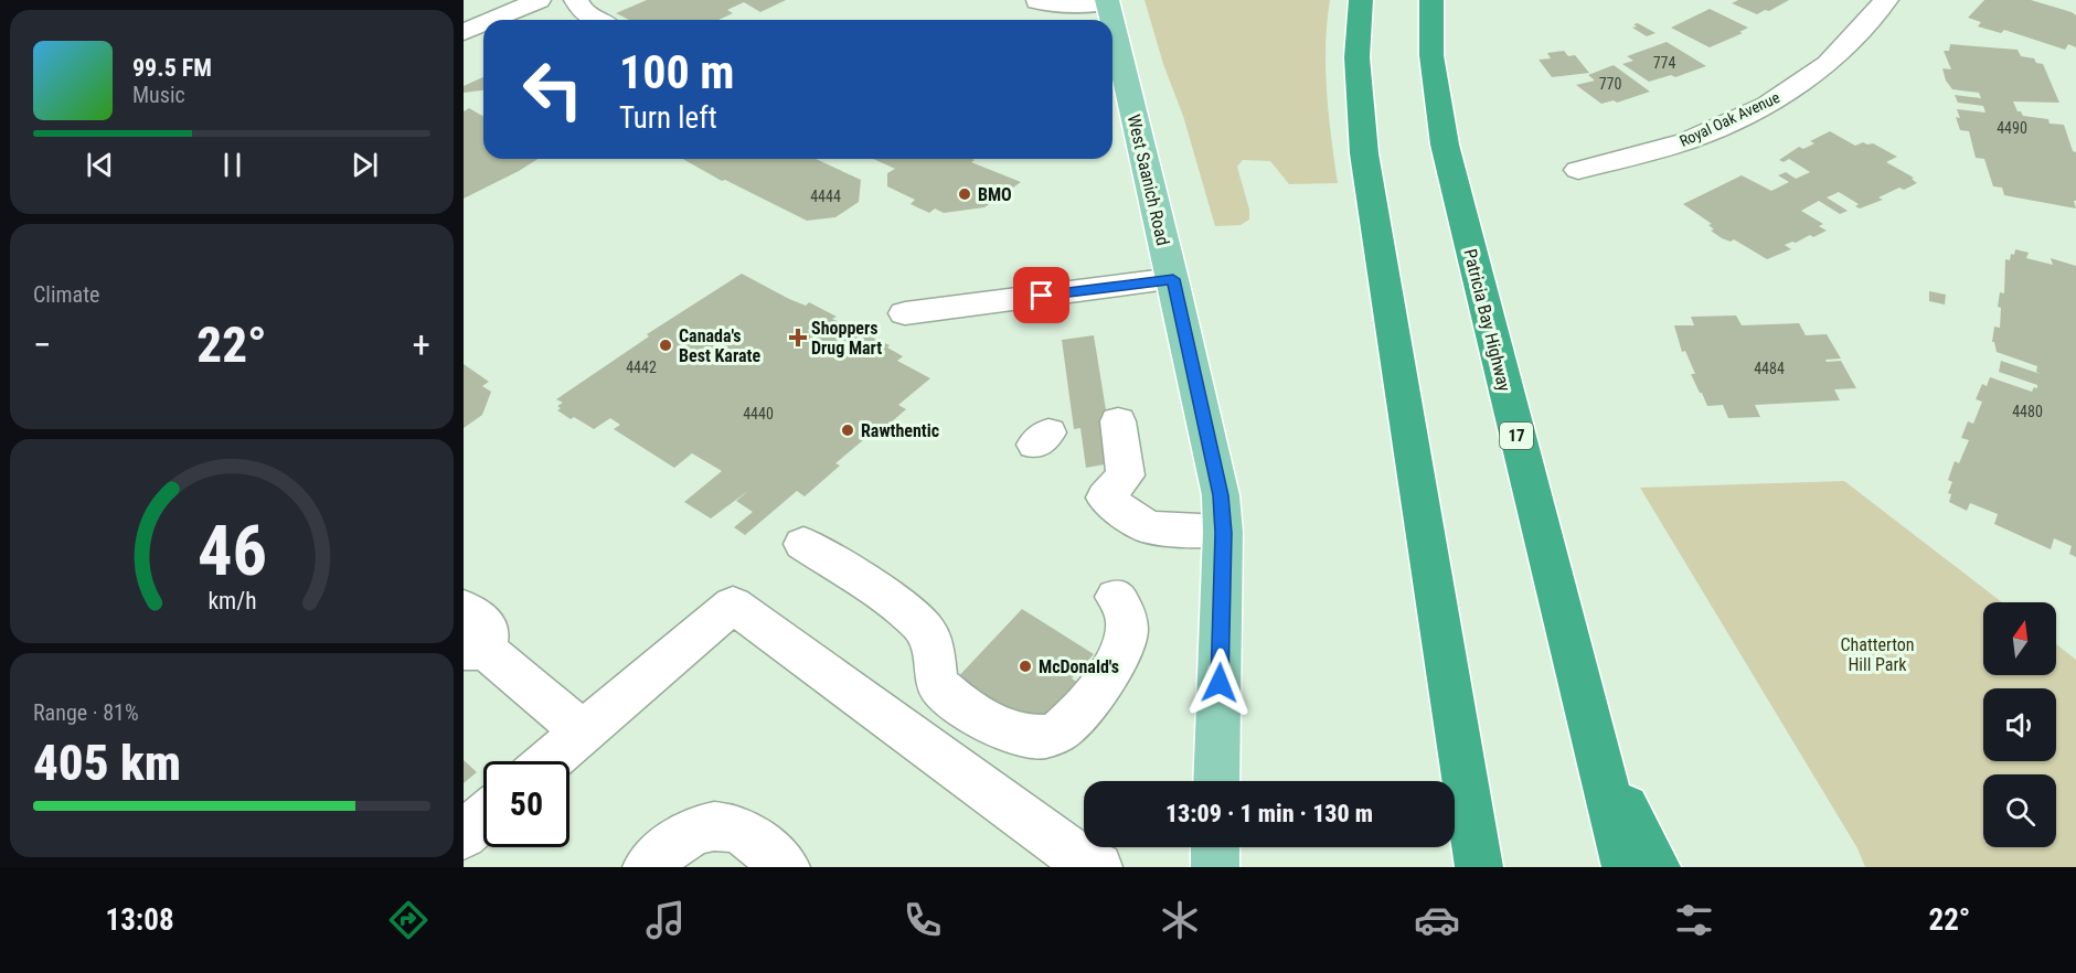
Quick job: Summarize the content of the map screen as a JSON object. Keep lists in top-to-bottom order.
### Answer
{
  "streets": {
    "highway": ["Patricia Bay Highway", "17"],
    "main road": ["West Saanich Road"],
    "street": ["Royal Oak Avenue"]
  },
  "parks": ["Chatterton Hill Park"],
  "places": {
    "other": [
      "BMO",
      "Canada's Best Karate",
      "Rawthentic",
      "McDonald's"
    ],
    "health": ["Shoppers Drug Mart"]
  },
  "house_numbers": [
    "774",
    "770",
    "4490",
    "4444",
    "4442",
    "4484",
    "4480",
    "4440"
  ],
  "north": "top",
  "page": {
    "turn": ["100 m", "Turn left"],
    "song": ["99.5 FM", "Music"],
    "tile": [
      "Climate",
      ["Range · 81%", "405 km"]
    ],
    "heat": ["−", "22°", "+"],
    "limit": "50",
    "trip": "13:09 · 1 min · 130 m",
    "tabs": ["13:08", "22°"],
    "gauge": ["46", "km/h"]
  }
}
